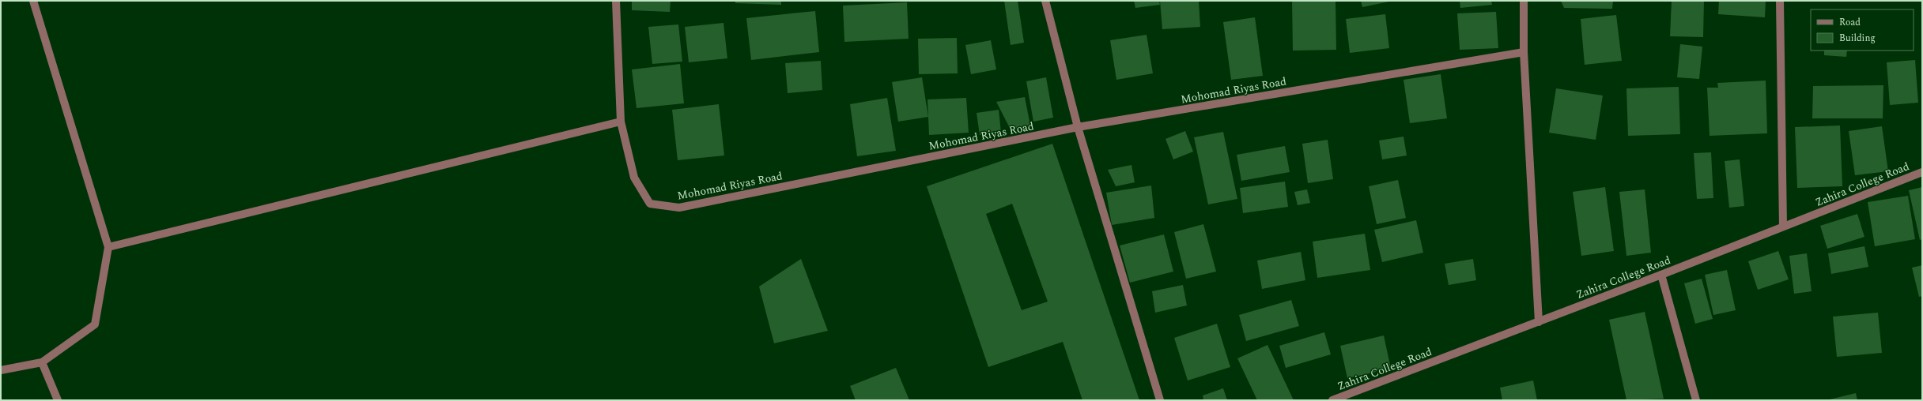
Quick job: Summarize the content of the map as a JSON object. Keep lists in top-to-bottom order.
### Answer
{
  "streets": {
    "street": ["Mohomad Riyas Road", "Zahira College Road"]
  },
  "legend": ["Road", "Building"]
}
